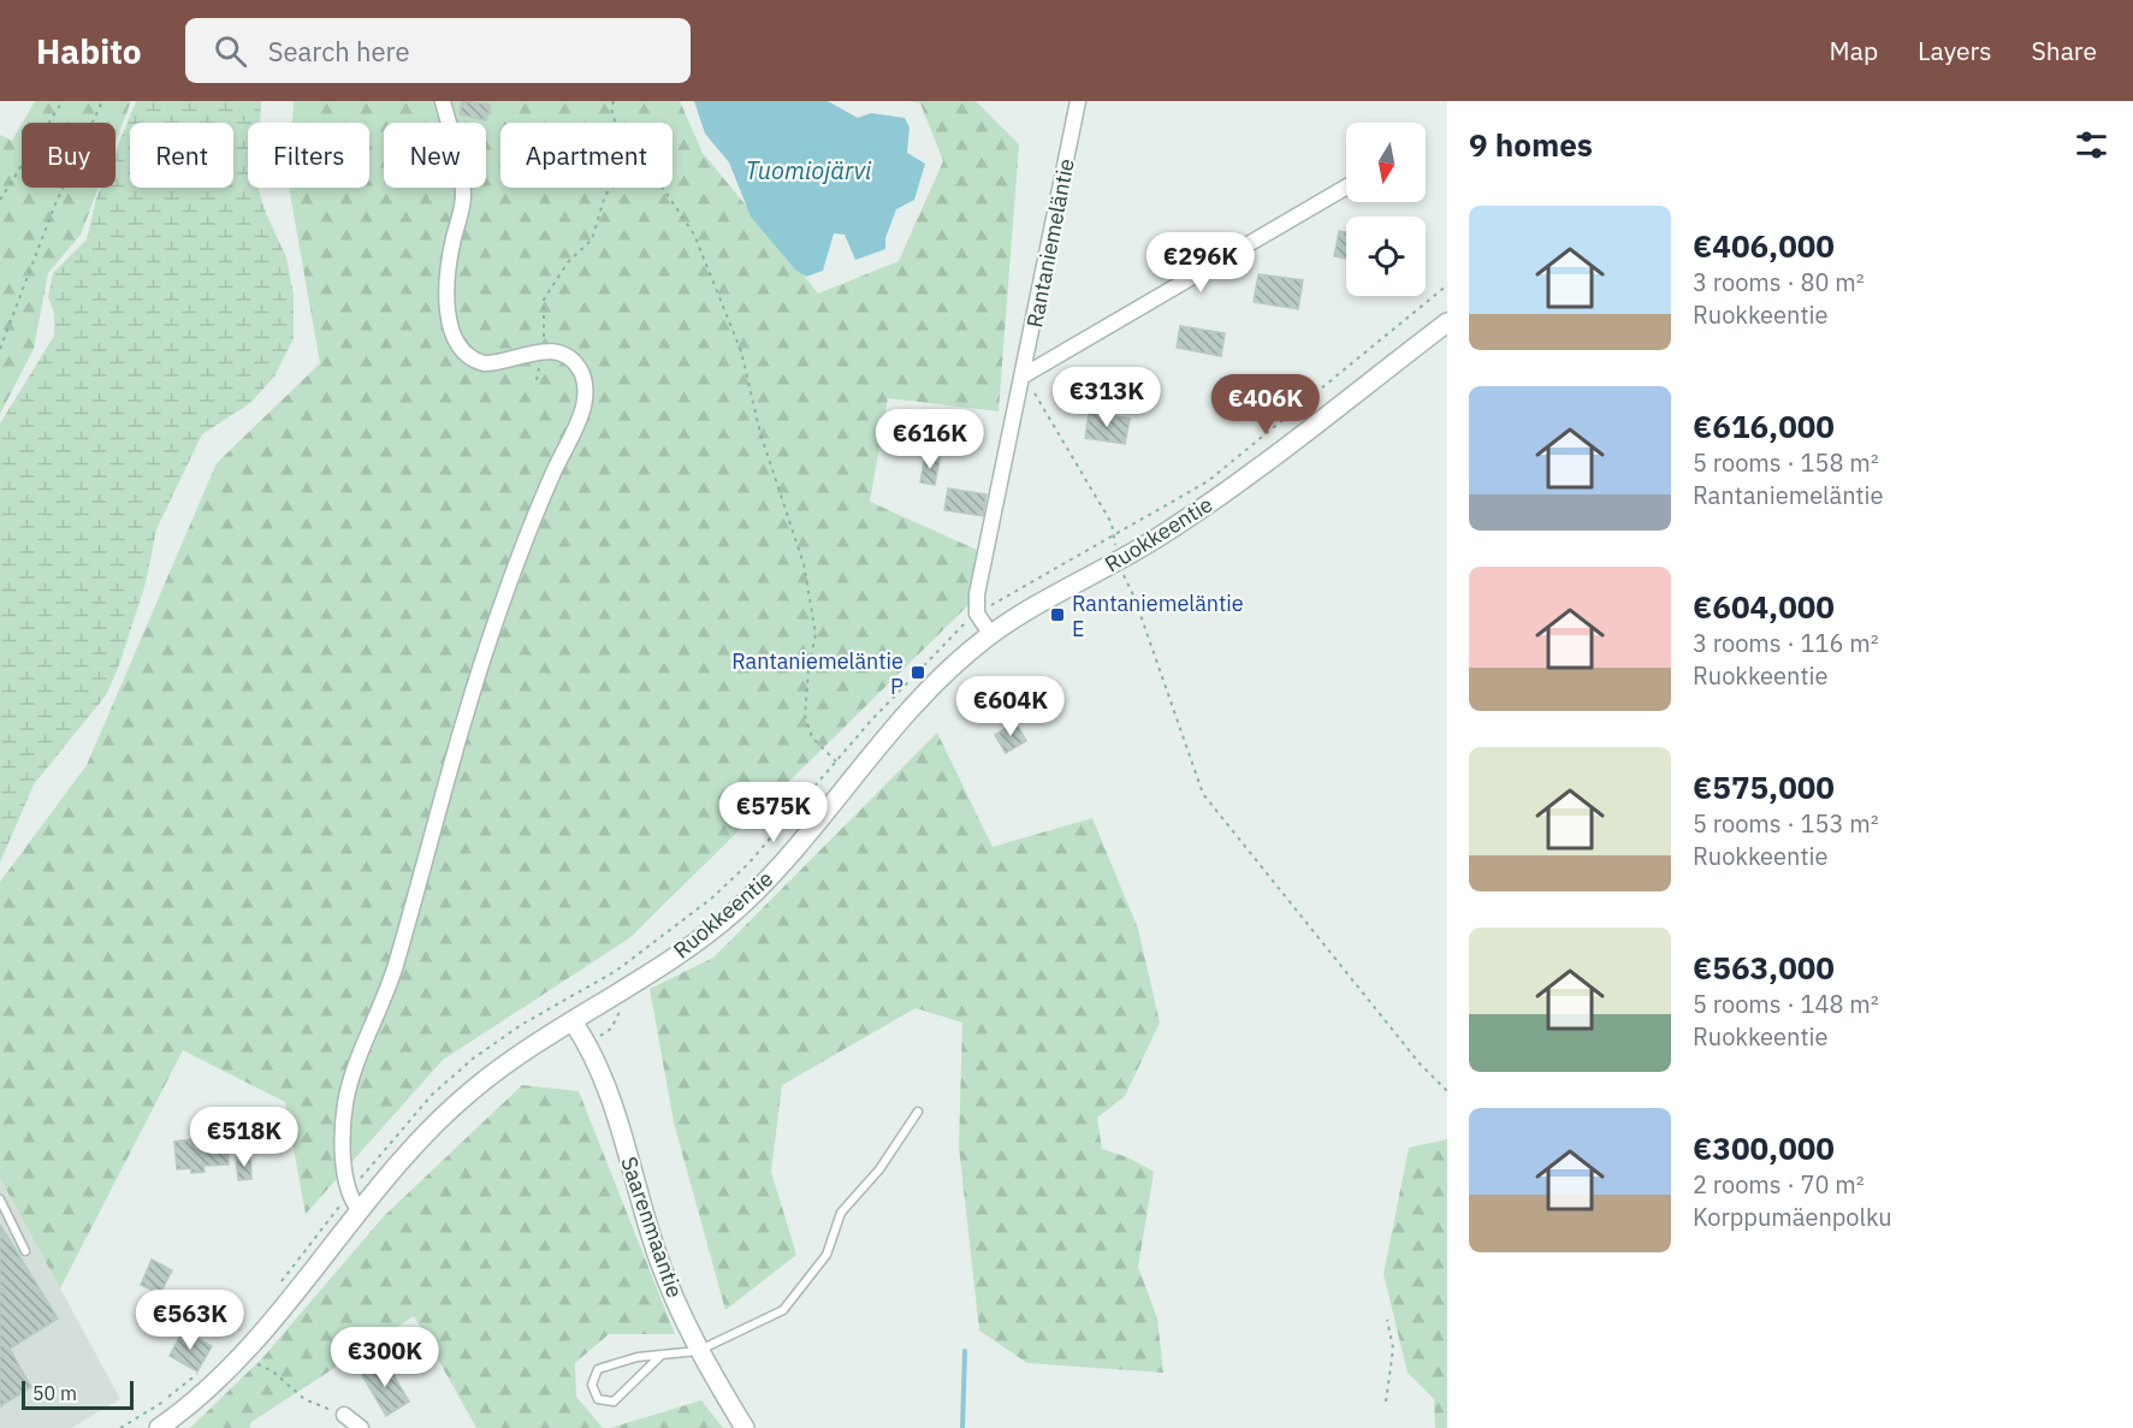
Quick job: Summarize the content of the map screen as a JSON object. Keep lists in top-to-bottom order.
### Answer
{
  "streets": {
    "street": ["Rantaniemeläntie", "Ruokkeentie", "Saarenmaantie"]
  },
  "crossings": [
    ["Ruokkeentie", "Saarenmaantie"]
  ],
  "water": ["Tuomiojärvi"],
  "places": {
    "transit": ["Rantaniemeläntie E", "Rantaniemeläntie P"]
  },
  "scale_bar": "50 m",
  "north": "bottom",
  "page": {
    "header": "Habito",
    "search": "Search here",
    "nav": ["Map", "Layers", "Share"],
    "heading": "9 homes",
    "chip": [
      "Buy",
      "Rent",
      "Filters",
      "New",
      "Apartment"
    ],
    "list": [
      {
        "name": "€406,000",
        "note": "3 rooms · 80 m² · Ruokkeentie"
      },
      {
        "name": "€616,000",
        "note": "5 rooms · 158 m² · Rantaniemeläntie"
      },
      {
        "name": "€604,000",
        "note": "3 rooms · 116 m² · Ruokkeentie"
      },
      {
        "name": "€575,000",
        "note": "5 rooms · 153 m² · Ruokkeentie"
      },
      {
        "name": "€563,000",
        "note": "5 rooms · 148 m² · Ruokkeentie"
      },
      {
        "name": "€300,000",
        "note": "2 rooms · 70 m² · Korppumäenpolku"
      }
    ],
    "price": [
      "€296K",
      "€313K",
      "€406K",
      "€616K",
      "€604K",
      "€575K",
      "€518K",
      "€563K",
      "€300K"
    ],
    "scale": "50 m"
  }
}
